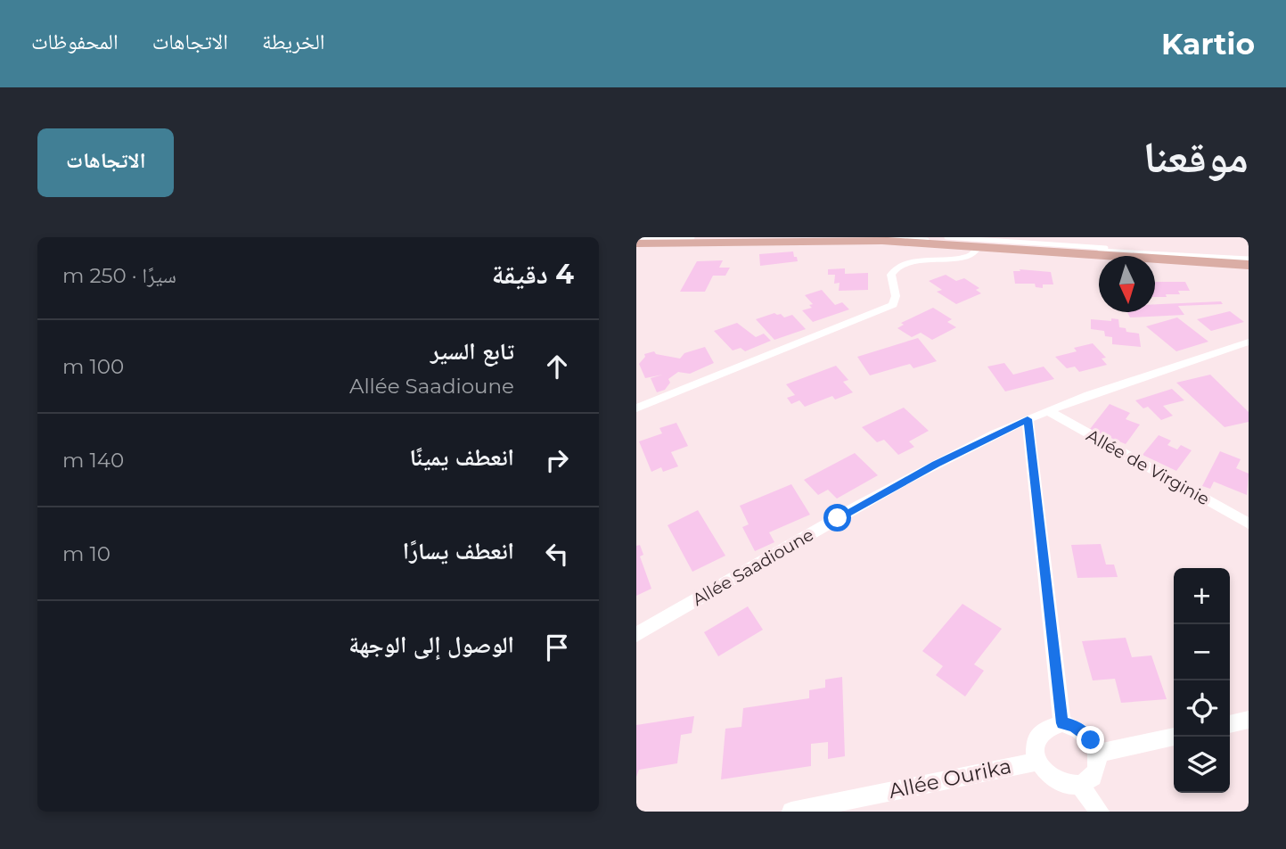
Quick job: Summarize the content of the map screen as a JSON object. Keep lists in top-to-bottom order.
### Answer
{
  "streets": {
    "street": ["Allée de Virginie", "Allée Saadioune", "Allée Ourika"]
  },
  "crossings": [
    ["Allée de Virginie", "Allée Saadioune"]
  ],
  "north": "bottom",
  "page": {
    "header": "Kartio",
    "nav": ["الخريطة", "الاتجاهات", "المحفوظات"],
    "title": "موقعنا",
    "buttons": "الاتجاهات",
    "heading": ["4 دقيقة", "سيرًا · 250 m"],
    "list": [
      ["تابع السير", "Allée Saadioune", "100 m"],
      ["انعطف يمينًا", "140 m"],
      ["انعطف يسارًا", "10 m"],
      "الوصول إلى الوجهة"
    ],
    "map_buttons": ["+", "−"]
  }
}
